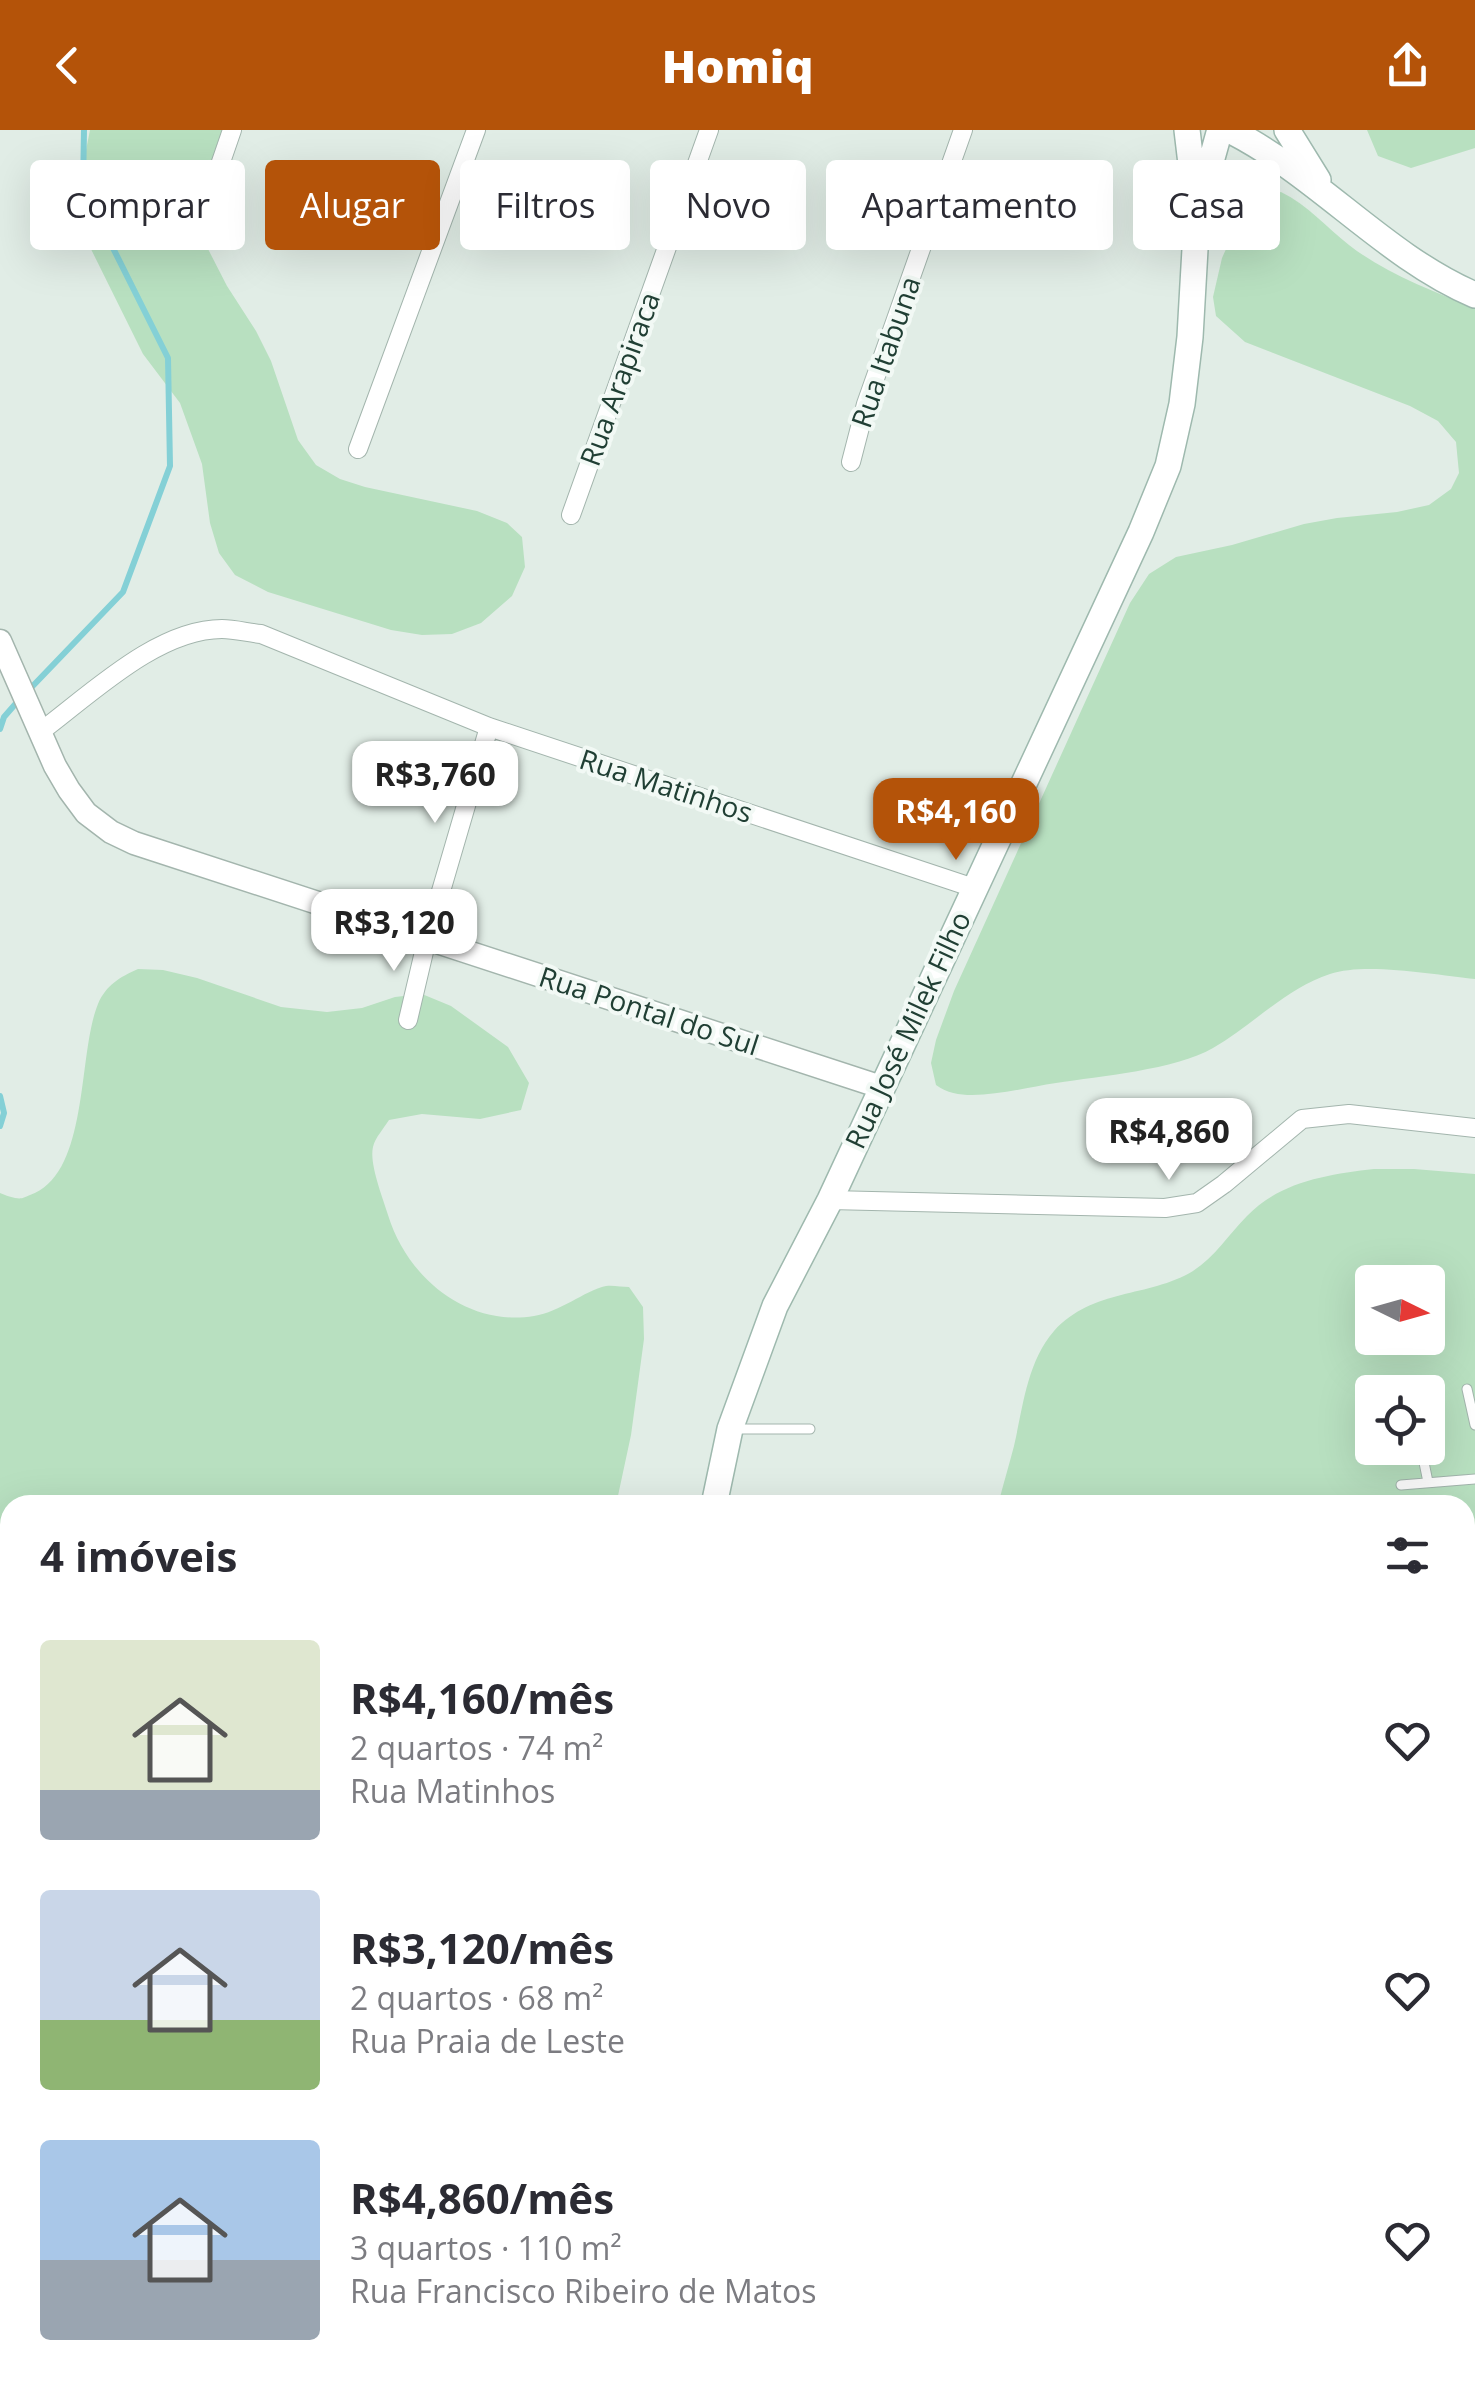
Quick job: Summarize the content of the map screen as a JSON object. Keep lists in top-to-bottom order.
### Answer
{
  "streets": {
    "main road": ["Rua José Milek Filho"],
    "street": [
      "Rua Itabuna",
      "Rua Arapiraca",
      "Rua Matinhos",
      "Rua Pontal do Sul"
    ]
  },
  "crossings": [
    ["Rua Matinhos", "Rua Pontal do Sul"],
    ["Rua Matinhos", "Rua José Milek Filho"],
    ["Rua Pontal do Sul", "Rua José Milek Filho"]
  ],
  "north": "right",
  "page": {
    "header": "Homiq",
    "chip": [
      "Comprar",
      "Alugar",
      "Filtros",
      "Novo",
      "Apartamento",
      "Casa"
    ],
    "price": [
      "R$3,760",
      "R$4,160",
      "R$3,120",
      "R$4,860"
    ],
    "heading": "4 imóveis",
    "list": [
      {
        "name": "R$4,160/mês",
        "note": "2 quartos · 74 m² · Rua Matinhos"
      },
      {
        "name": "R$3,120/mês",
        "note": "2 quartos · 68 m² · Rua Praia de Leste"
      },
      {
        "name": "R$4,860/mês",
        "note": "3 quartos · 110 m² · Rua Francisco Ribeiro de Matos"
      }
    ]
  }
}
